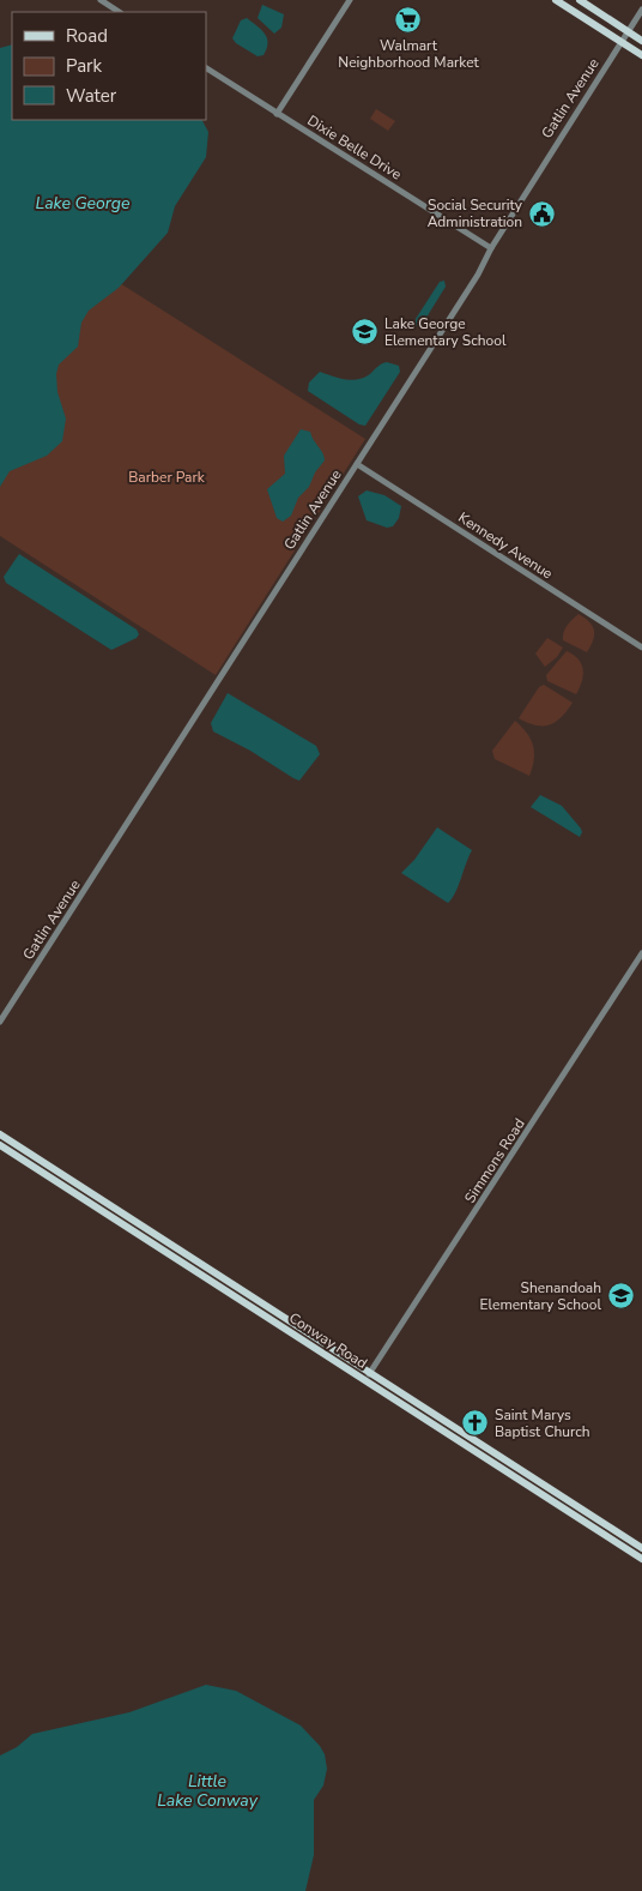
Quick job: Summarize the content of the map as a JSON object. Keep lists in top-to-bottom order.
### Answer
{
  "streets": {
    "main road": ["Conway Road"],
    "street": [
      "Gatlin Avenue",
      "Dixie Belle Drive",
      "Kennedy Avenue",
      "Simmons Road"
    ]
  },
  "crossings": [
    ["Gatlin Avenue", "Dixie Belle Drive"],
    ["Gatlin Avenue", "Kennedy Avenue"],
    ["Simmons Road", "Conway Road"]
  ],
  "water": ["Lake George", "Little Lake Conway"],
  "parks": ["Barber Park"],
  "places": {
    "supermarket": ["Walmart Neighborhood Market"],
    "public building": ["Social Security Administration"],
    "school or university": ["Lake George Elementary School", "Shenandoah Elementary School"],
    "church": ["Saint Marys Baptist Church"]
  },
  "legend": ["Road", "Park", "Water"]
}
